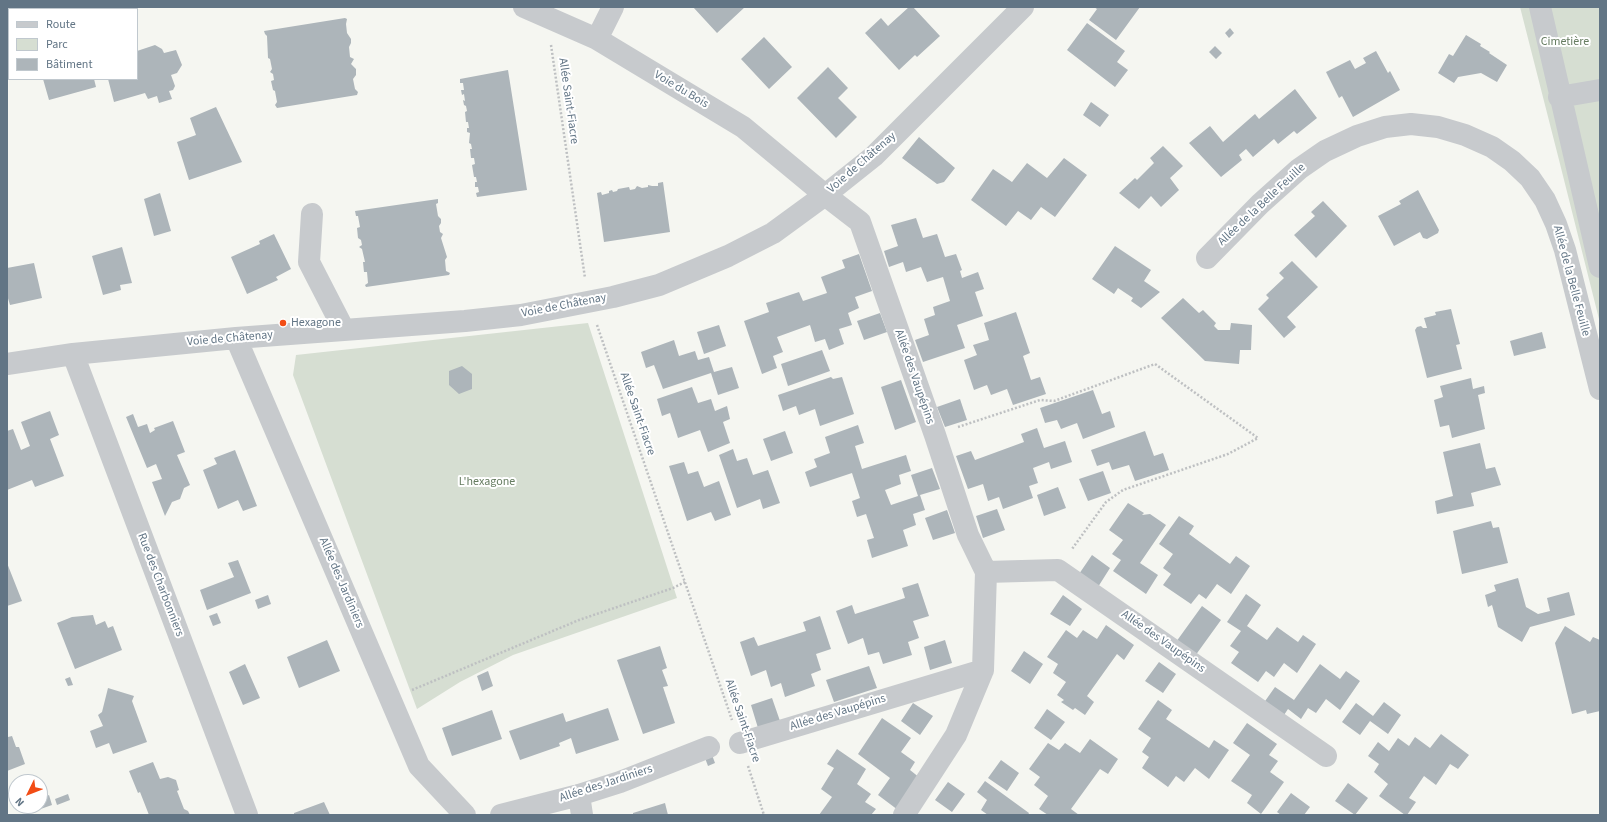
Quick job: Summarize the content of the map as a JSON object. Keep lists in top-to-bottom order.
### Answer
{
  "streets": {
    "street": [
      "Voie du Bois",
      "Voie de Châtenay",
      "Allée de la Belle Feuille",
      "Allée des Vaupépins",
      "Allée des Jardiniers",
      "Rue des Charbonniers"
    ],
    "path": ["Allée Saint-Fiacre"]
  },
  "crossings": [
    ["Voie du Bois", "Allée Saint-Fiacre"],
    ["Voie du Bois", "Voie de Châtenay"],
    ["Voie du Bois", "Allée des Vaupépins"],
    ["Allée Saint-Fiacre", "Voie de Châtenay"],
    ["Allée Saint-Fiacre", "Allée des Vaupépins"],
    ["Voie de Châtenay", "Allée des Vaupépins"],
    ["Voie de Châtenay", "Allée des Jardiniers"],
    ["Voie de Châtenay", "Rue des Charbonniers"]
  ],
  "parks": ["Cimetière", "L'hexagone"],
  "places": ["Hexagone"],
  "legend": ["Route", "Parc", "Bâtiment"],
  "north": "bottom left"
}
